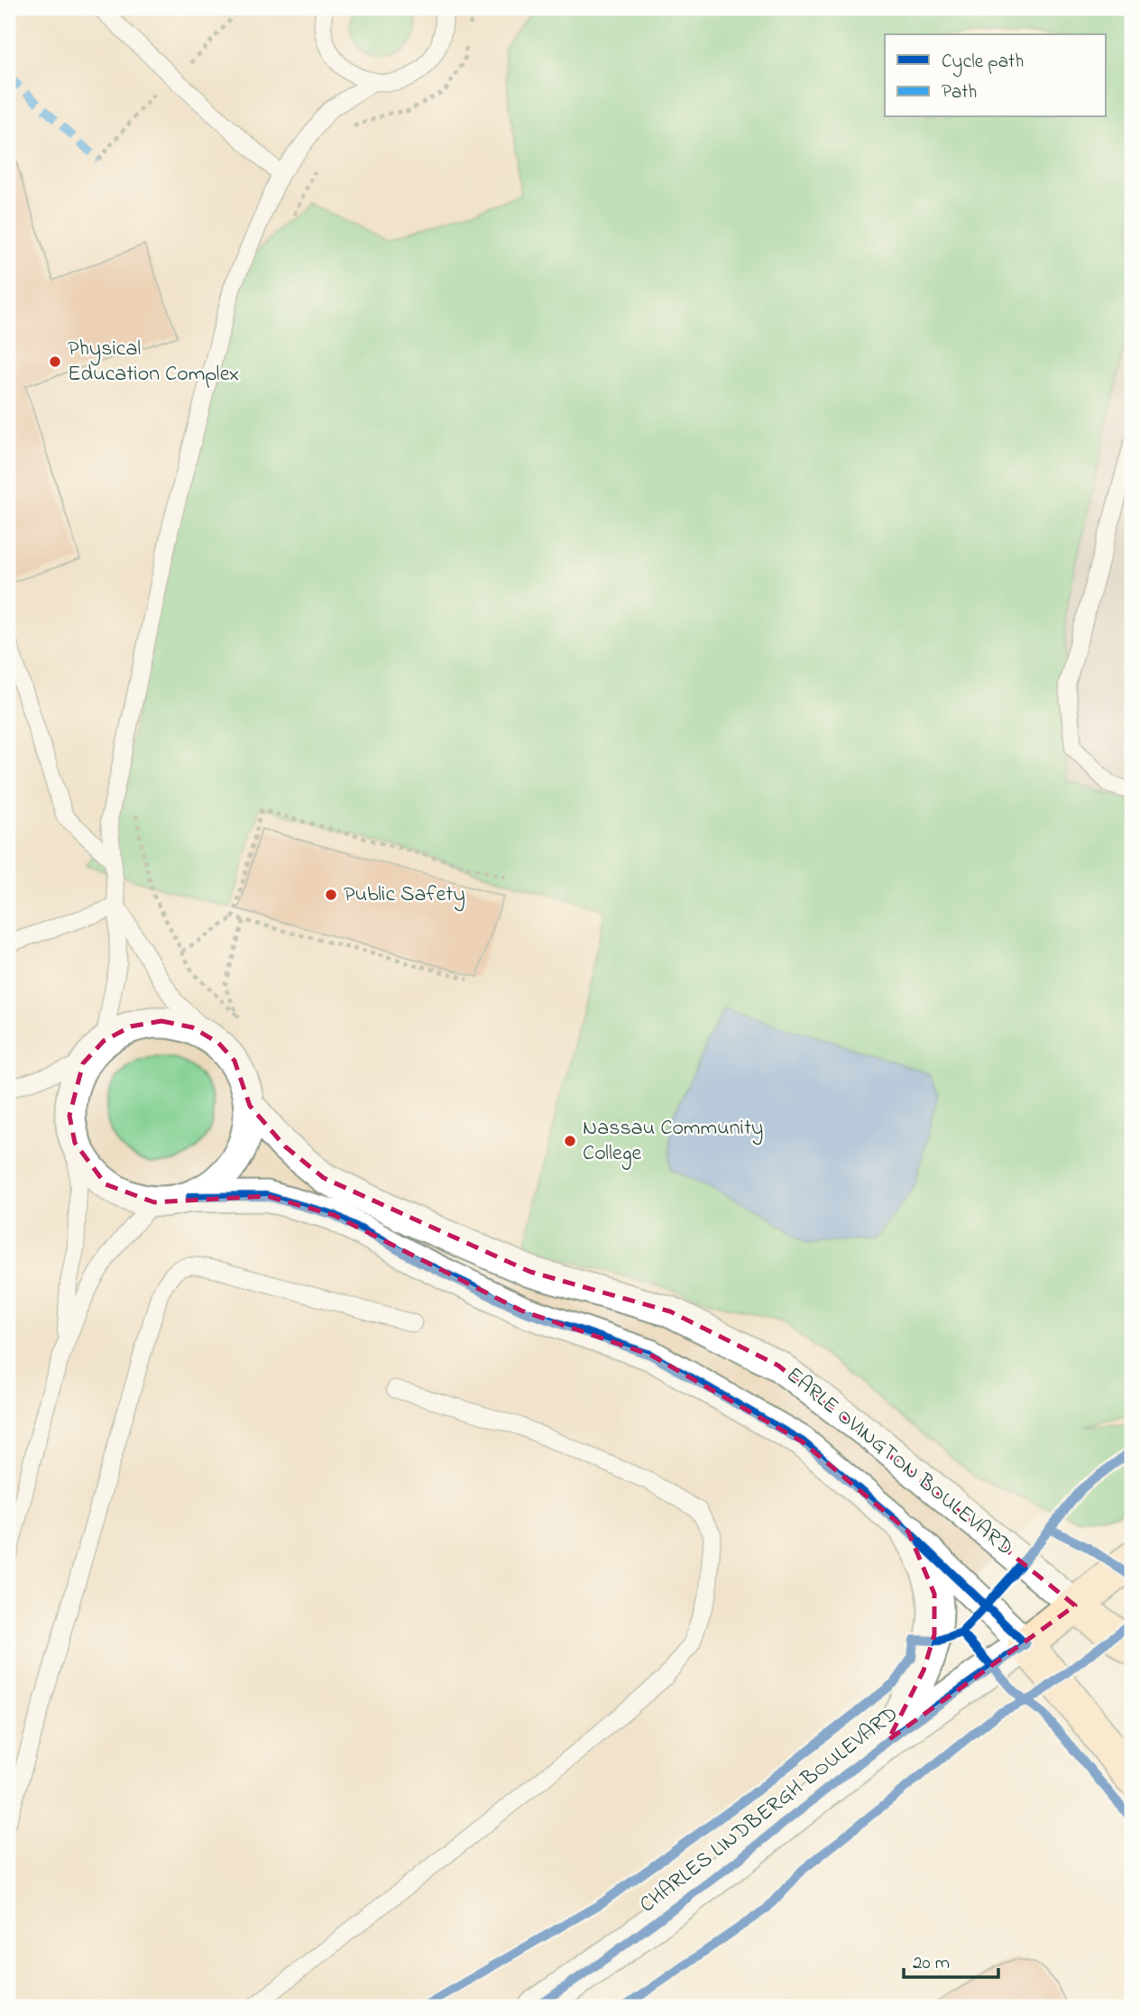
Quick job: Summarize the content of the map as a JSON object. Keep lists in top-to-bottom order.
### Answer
{
  "streets": {
    "main road": ["EARLE OVINGTON BOULEVARD", "CHARLES LINDBERGH BOULEVARD"]
  },
  "crossings": [
    ["EARLE OVINGTON BOULEVARD", "CHARLES LINDBERGH BOULEVARD"]
  ],
  "places": ["Physical Education Complex", "Public Safety", "Nassau Community College"],
  "legend": ["Cycle path", "Path"],
  "scale_bar": "20 m"
}
